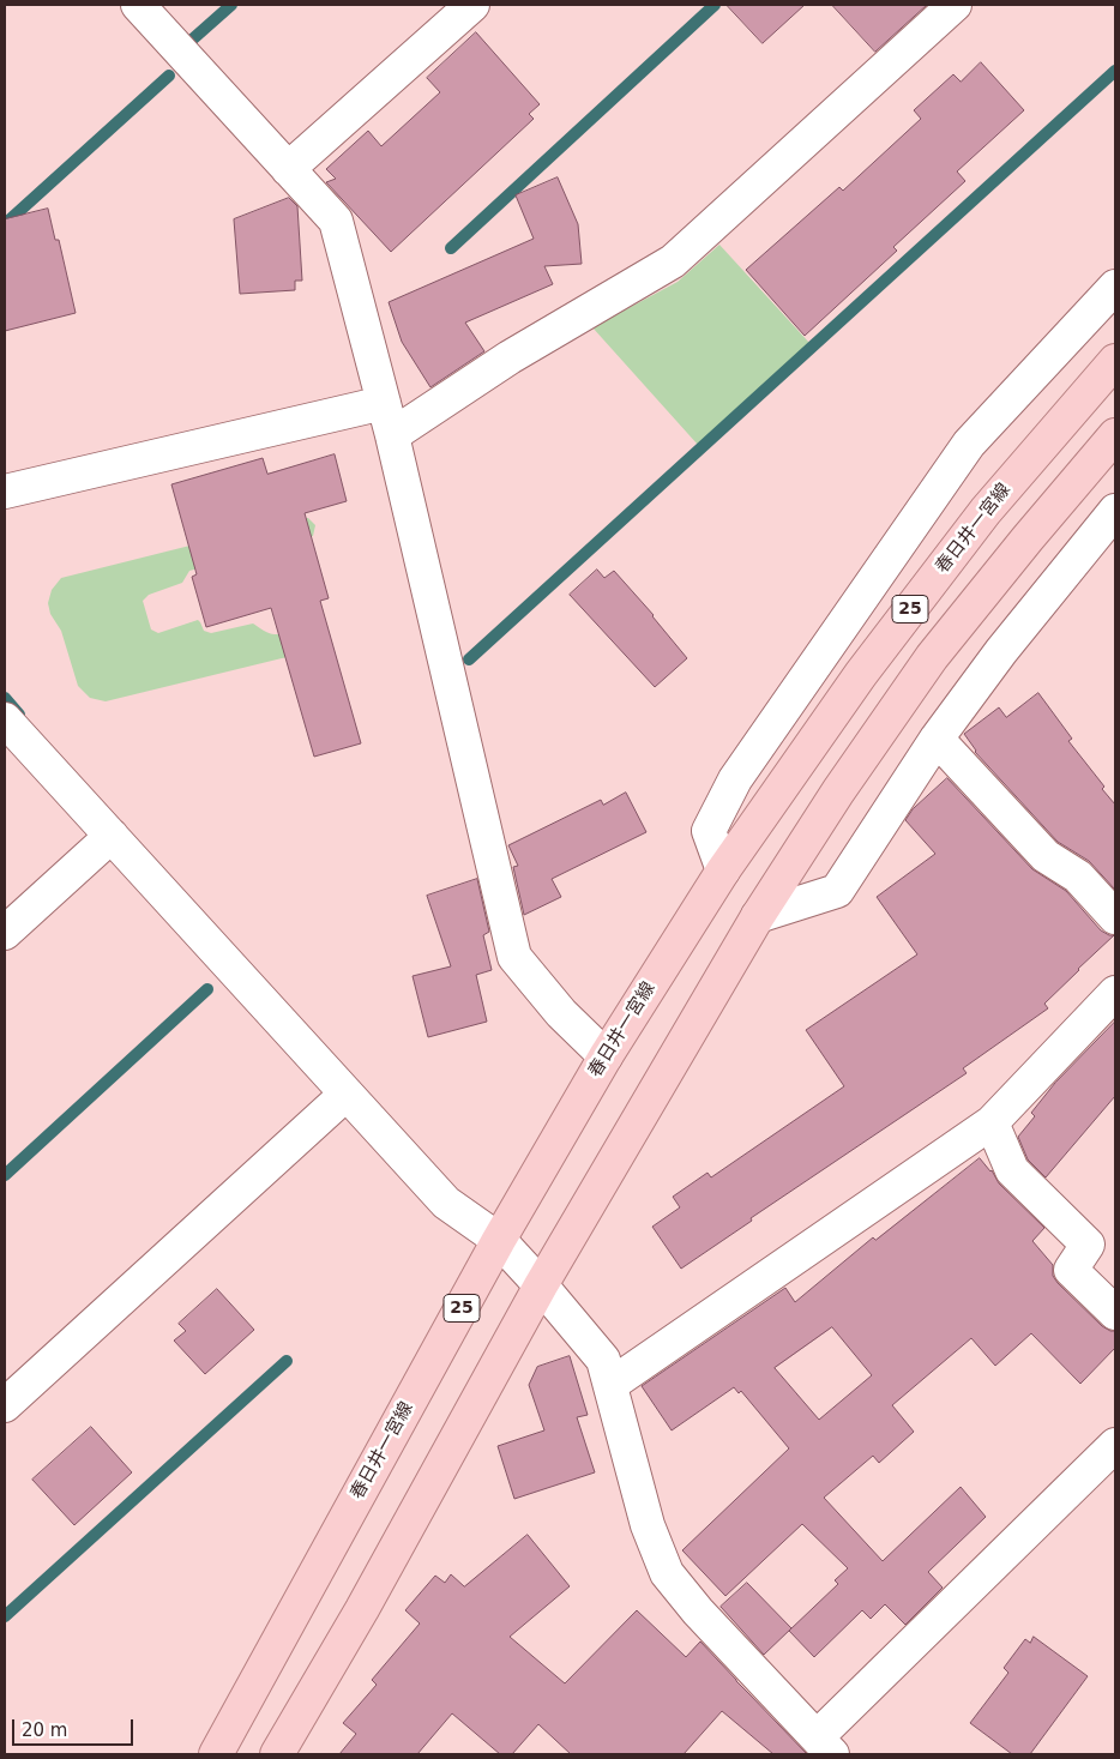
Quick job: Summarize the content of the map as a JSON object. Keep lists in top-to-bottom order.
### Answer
{
  "streets": {
    "main road": ["春日井一宮線", "25"]
  },
  "scale_bar": "20 m"
}
